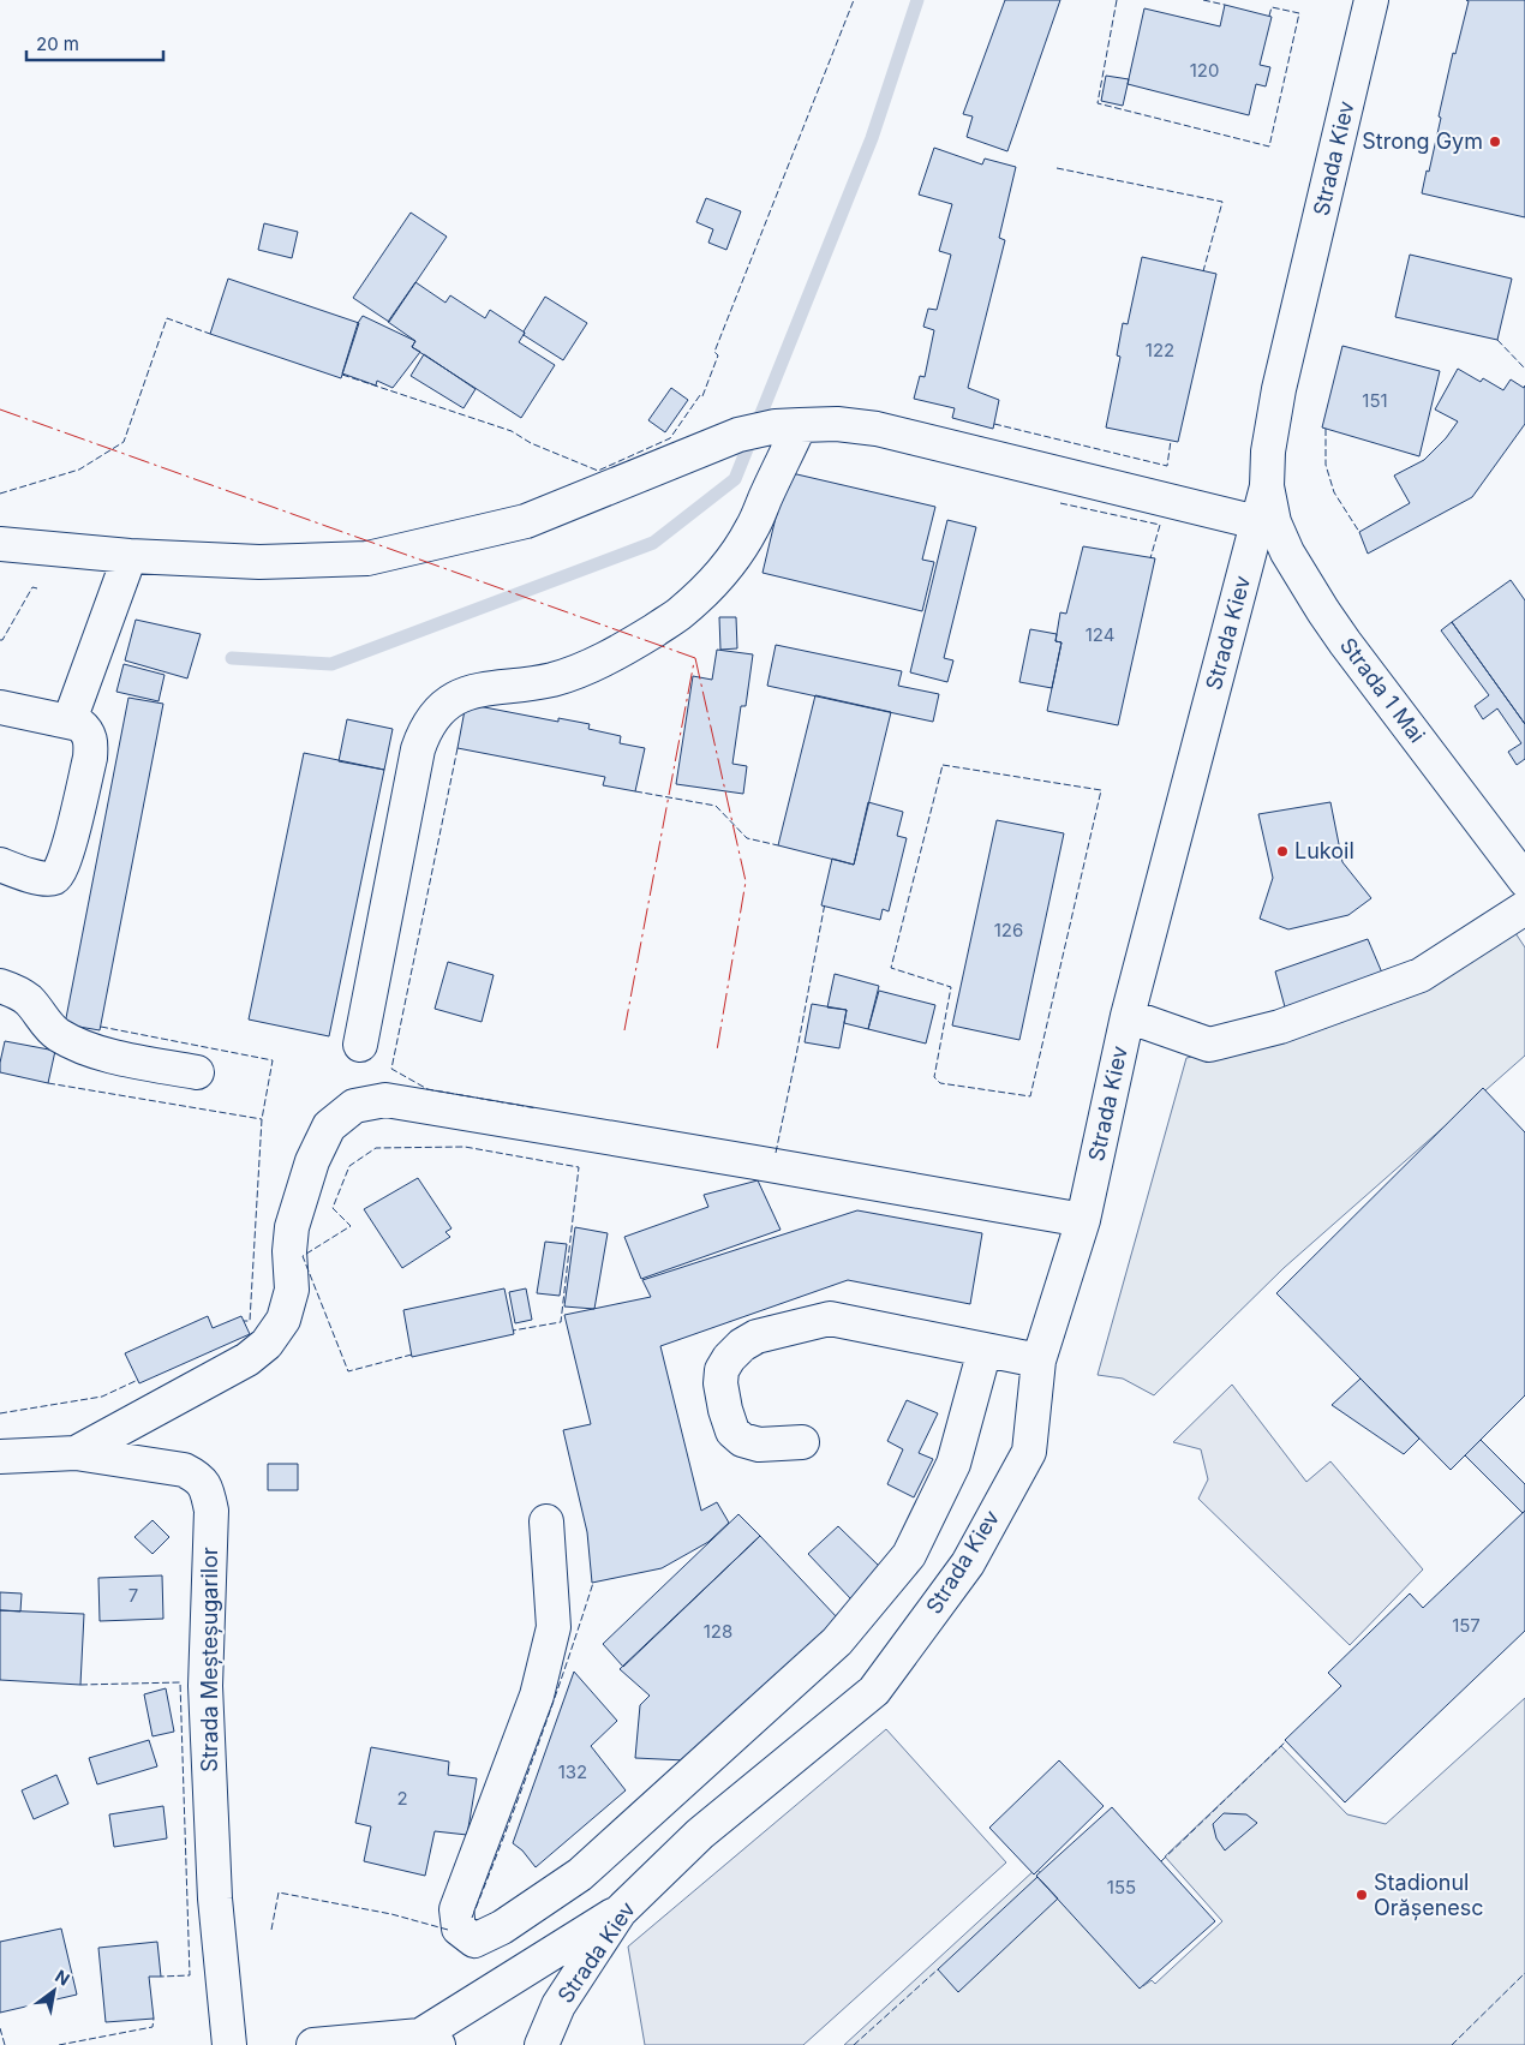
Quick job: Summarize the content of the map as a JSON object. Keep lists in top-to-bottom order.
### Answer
{
  "streets": {
    "street": ["Strada Kiev", "Strada 1 Mai", "Strada Meșteșugarilor"]
  },
  "crossings": [
    ["Strada Kiev", "Strada 1 Mai"]
  ],
  "places": ["Strong Gym", "Lukoil", "Stadionul Orășenesc"],
  "house_numbers": [
    "120",
    "122",
    "151",
    "124",
    "126",
    "7",
    "157",
    "128",
    "132",
    "2",
    "155"
  ],
  "scale_bar": "20 m",
  "north": "top right"
}
